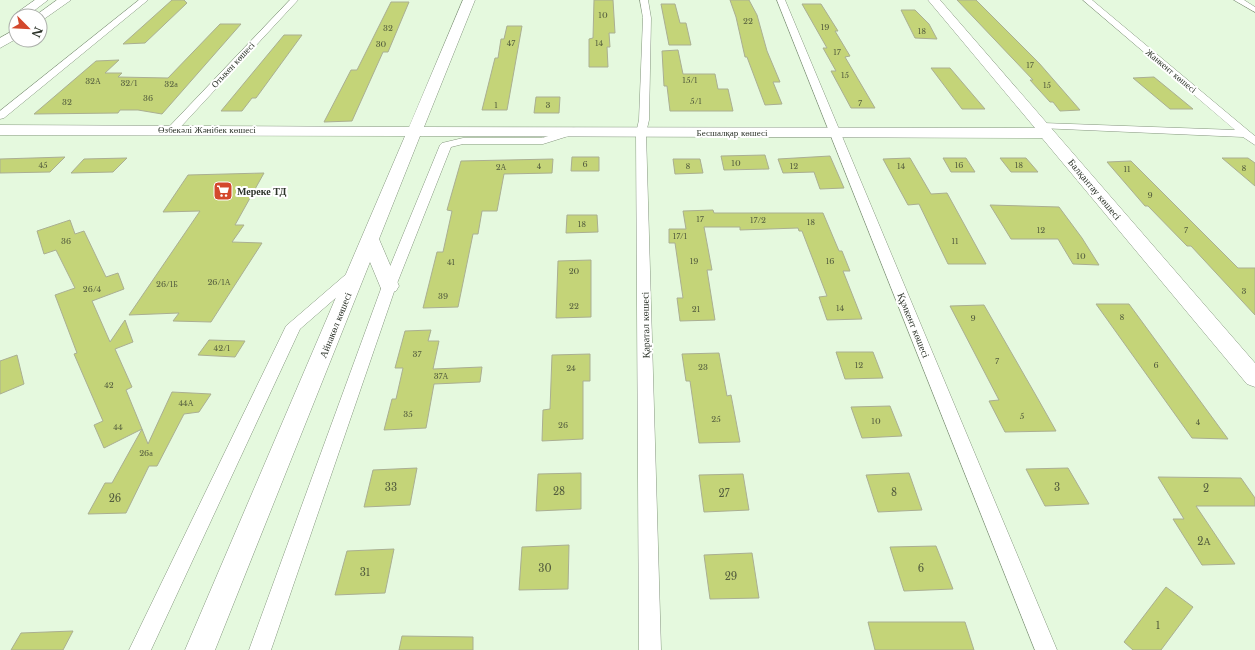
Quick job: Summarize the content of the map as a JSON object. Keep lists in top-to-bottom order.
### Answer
{
  "streets": {
    "street": [
      "Отыкен көшесі",
      "Жанкент көшесі",
      "Өзбекәлі Жәнібек көшесі",
      "Бесшалқар көшесі",
      "Балқантау көшесі",
      "Айнакөл көшесі",
      "Қаратал көшесі",
      "Құмкент көшесі"
    ]
  },
  "crossings": [
    ["Отыкен көшесі", "Өзбекәлі Жәнібек көшесі"],
    ["Өзбекәлі Жәнібек көшесі", "Бесшалқар көшесі"],
    ["Өзбекәлі Жәнібек көшесі", "Айнакөл көшесі"],
    ["Бесшалқар көшесі", "Балқантау көшесі"],
    ["Бесшалқар көшесі", "Айнакөл көшесі"],
    ["Бесшалқар көшесі", "Қаратал көшесі"],
    ["Бесшалқар көшесі", "Құмкент көшесі"]
  ],
  "places": {
    "supermarket": ["Мереке ТД"]
  },
  "house_numbers": [
    "10",
    "22",
    "19",
    "32",
    "18",
    "47",
    "14",
    "30",
    "17",
    "17",
    "15",
    "15/1",
    "32А",
    "32/1",
    "32а",
    "15",
    "36",
    "5/1",
    "32",
    "7",
    "1",
    "3",
    "10",
    "6",
    "45",
    "16",
    "18",
    "4",
    "8",
    "12",
    "14",
    "2А",
    "8",
    "11",
    "9",
    "17",
    "17/2",
    "18",
    "18",
    "12",
    "7",
    "17/1",
    "36",
    "11",
    "10",
    "19",
    "16",
    "41",
    "20",
    "26/1А",
    "26/1Б",
    "26/4",
    "3",
    "39",
    "22",
    "14",
    "21",
    "8",
    "9",
    "42/1",
    "37",
    "7",
    "12",
    "6",
    "23",
    "24",
    "37А",
    "42",
    "44А",
    "35",
    "5",
    "25",
    "10",
    "4",
    "26",
    "44",
    "26а",
    "33",
    "3",
    "2",
    "28",
    "8",
    "27",
    "26",
    "2А",
    "30",
    "6",
    "31",
    "29",
    "1"
  ],
  "north": "bottom right"
}
